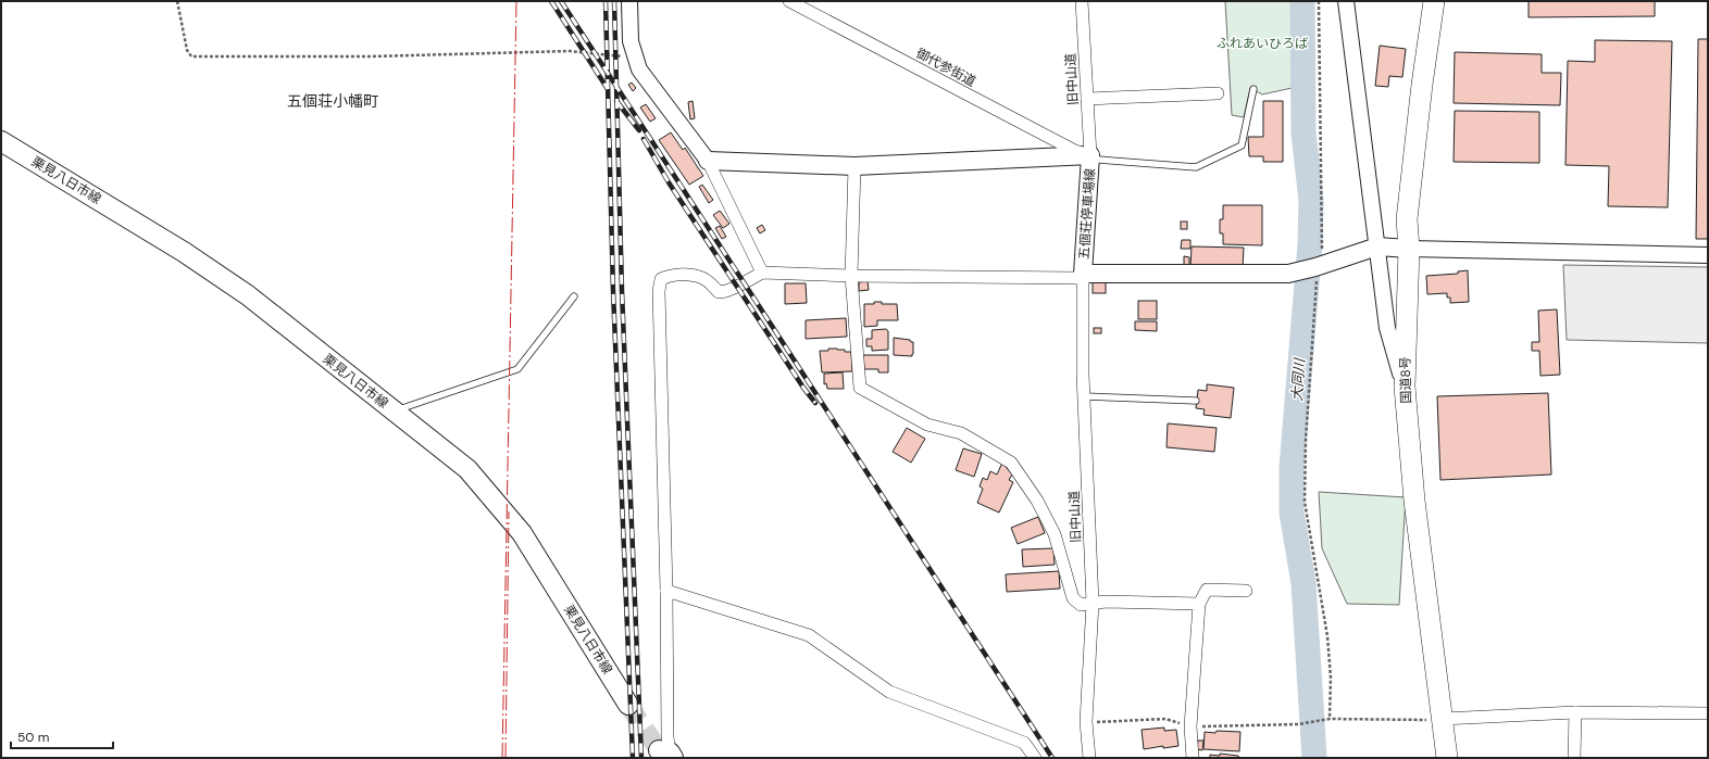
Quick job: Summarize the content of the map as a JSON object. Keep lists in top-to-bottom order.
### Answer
{
  "streets": {
    "highway": ["国道8号"],
    "main road": ["栗見八日市線", "五個荘停車場線"],
    "street": ["御代参街道", "旧中山道"]
  },
  "crossings": [
    ["御代参街道", "旧中山道"],
    ["御代参街道", "五個荘停車場線"],
    ["旧中山道", "五個荘停車場線"],
    ["五個荘停車場線", "国道8号"]
  ],
  "districts": ["五個荘小幡町"],
  "water": ["大同川"],
  "parks": ["ふれあいひろば"],
  "scale_bar": "50 m"
}
